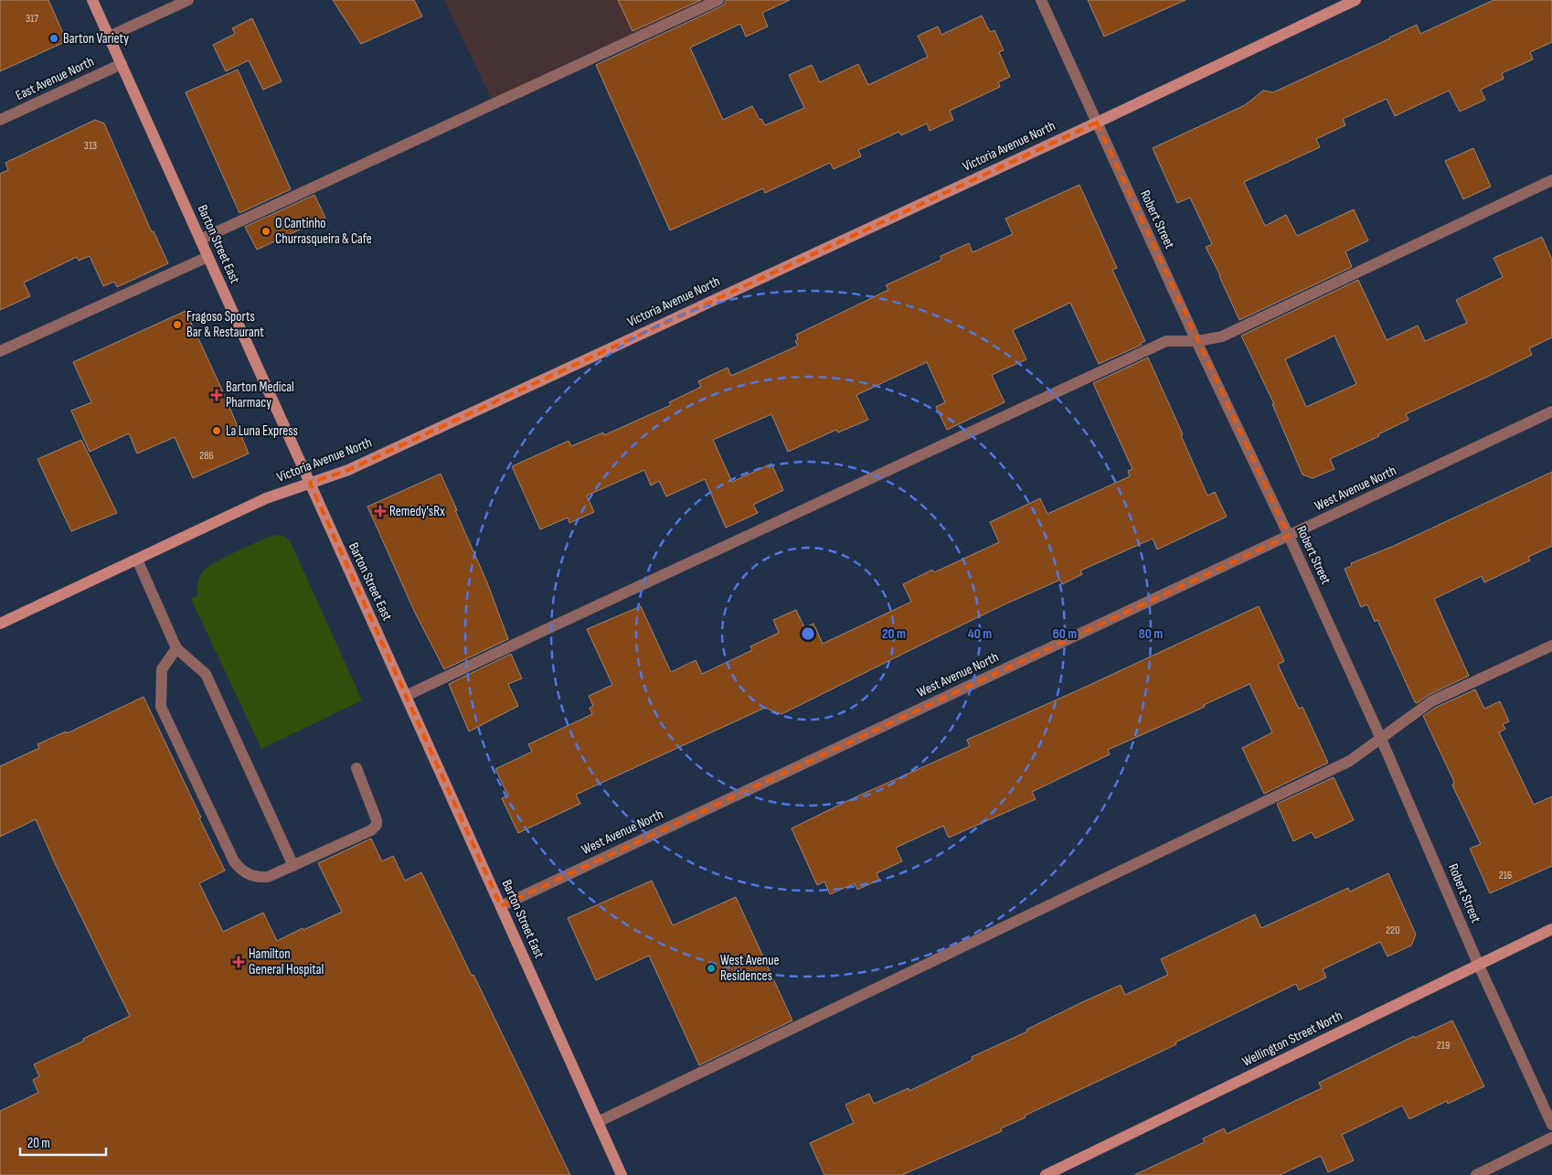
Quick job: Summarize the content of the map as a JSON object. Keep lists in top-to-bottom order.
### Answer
{
  "streets": {
    "main road": ["Victoria Avenue North", "Barton Street East", "Wellington Street North"],
    "street": ["East Avenue North", "Robert Street", "West Avenue North"]
  },
  "crossings": [
    ["East Avenue North", "Barton Street East"],
    ["Victoria Avenue North", "Robert Street"],
    ["Victoria Avenue North", "Barton Street East"],
    ["Robert Street", "West Avenue North"],
    ["Robert Street", "Wellington Street North"],
    ["Barton Street East", "West Avenue North"]
  ],
  "places": {
    "other": [
      "Barton Variety",
      "O Cantinho Churrasqueira & Cafe",
      "Fragoso Sports Bar & Restaurant",
      "La Luna Express",
      "West Avenue Residences"
    ],
    "health": ["Barton Medical Pharmacy", "Remedy'sRx", "Hamilton General Hospital"]
  },
  "house_numbers": [
    "317",
    "313",
    "286",
    "216",
    "220",
    "219"
  ],
  "scale_bar": "20 m",
  "rings": [
    "20 m",
    "40 m",
    "60 m",
    "80 m"
  ]
}
